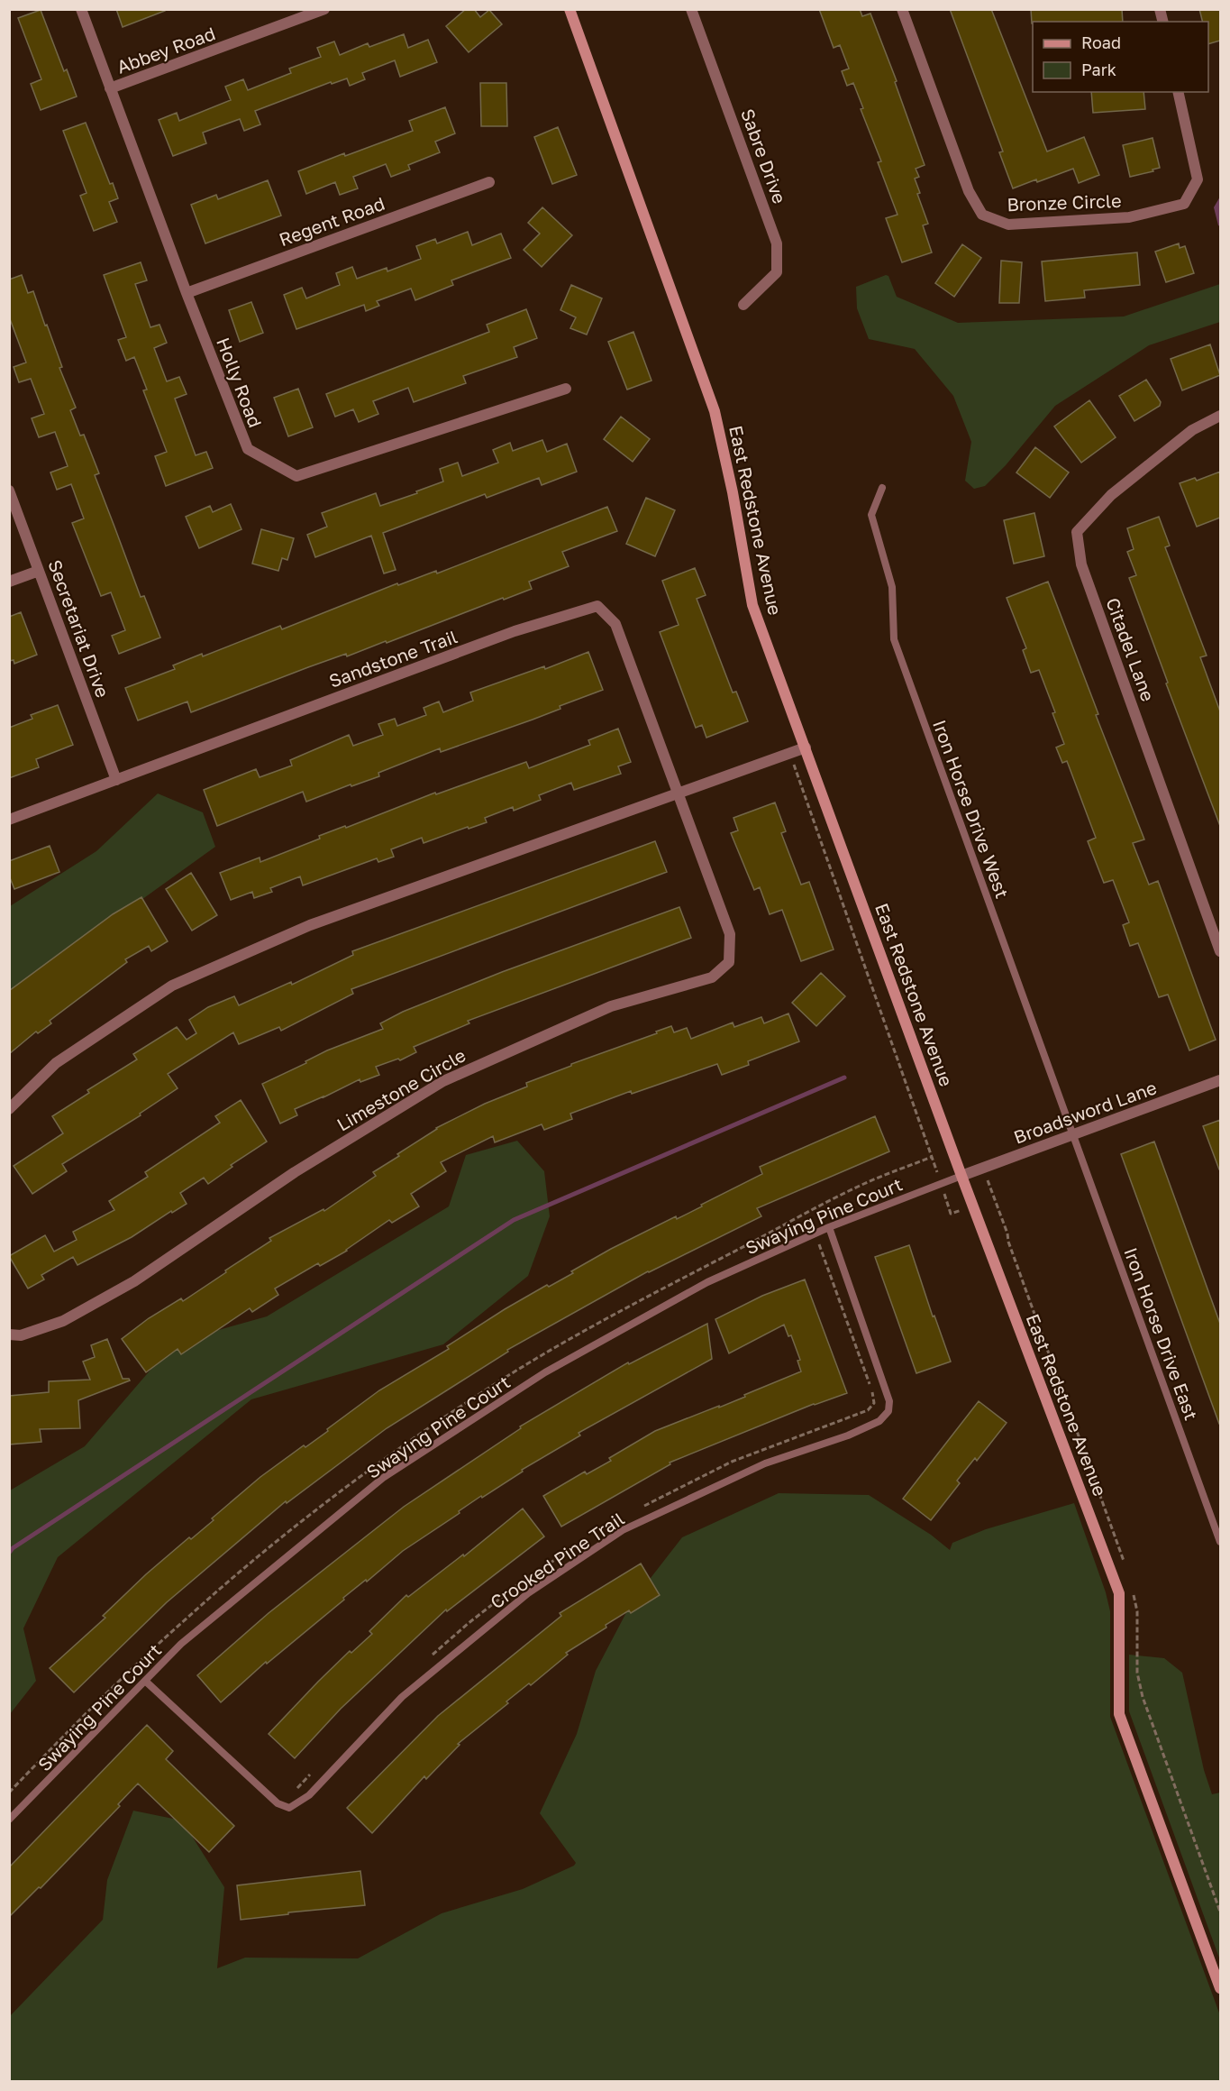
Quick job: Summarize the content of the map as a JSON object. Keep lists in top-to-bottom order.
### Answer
{
  "streets": {
    "street": [
      "Abbey Road",
      "Sabre Drive",
      "Bronze Circle",
      "Regent Road",
      "Holly Road",
      "East Redstone Avenue",
      "Secretariat Drive",
      "Citadel Lane",
      "Sandstone Trail",
      "Limestone Circle",
      "Broadsword Lane"
    ],
    "lane": [
      "Iron Horse Drive West",
      "Swaying Pine Court",
      "Iron Horse Drive East",
      "Crooked Pine Trail"
    ]
  },
  "crossings": [
    ["Abbey Road", "Holly Road"],
    ["Regent Road", "Holly Road"],
    ["East Redstone Avenue", "Broadsword Lane"],
    ["East Redstone Avenue", "Swaying Pine Court"],
    ["Secretariat Drive", "Sandstone Trail"],
    ["Sandstone Trail", "Limestone Circle"],
    ["Iron Horse Drive West", "Broadsword Lane"],
    ["Iron Horse Drive West", "Iron Horse Drive East"],
    ["Broadsword Lane", "Swaying Pine Court"],
    ["Broadsword Lane", "Iron Horse Drive East"],
    ["Swaying Pine Court", "Crooked Pine Trail"]
  ],
  "legend": ["Road", "Park"]
}
